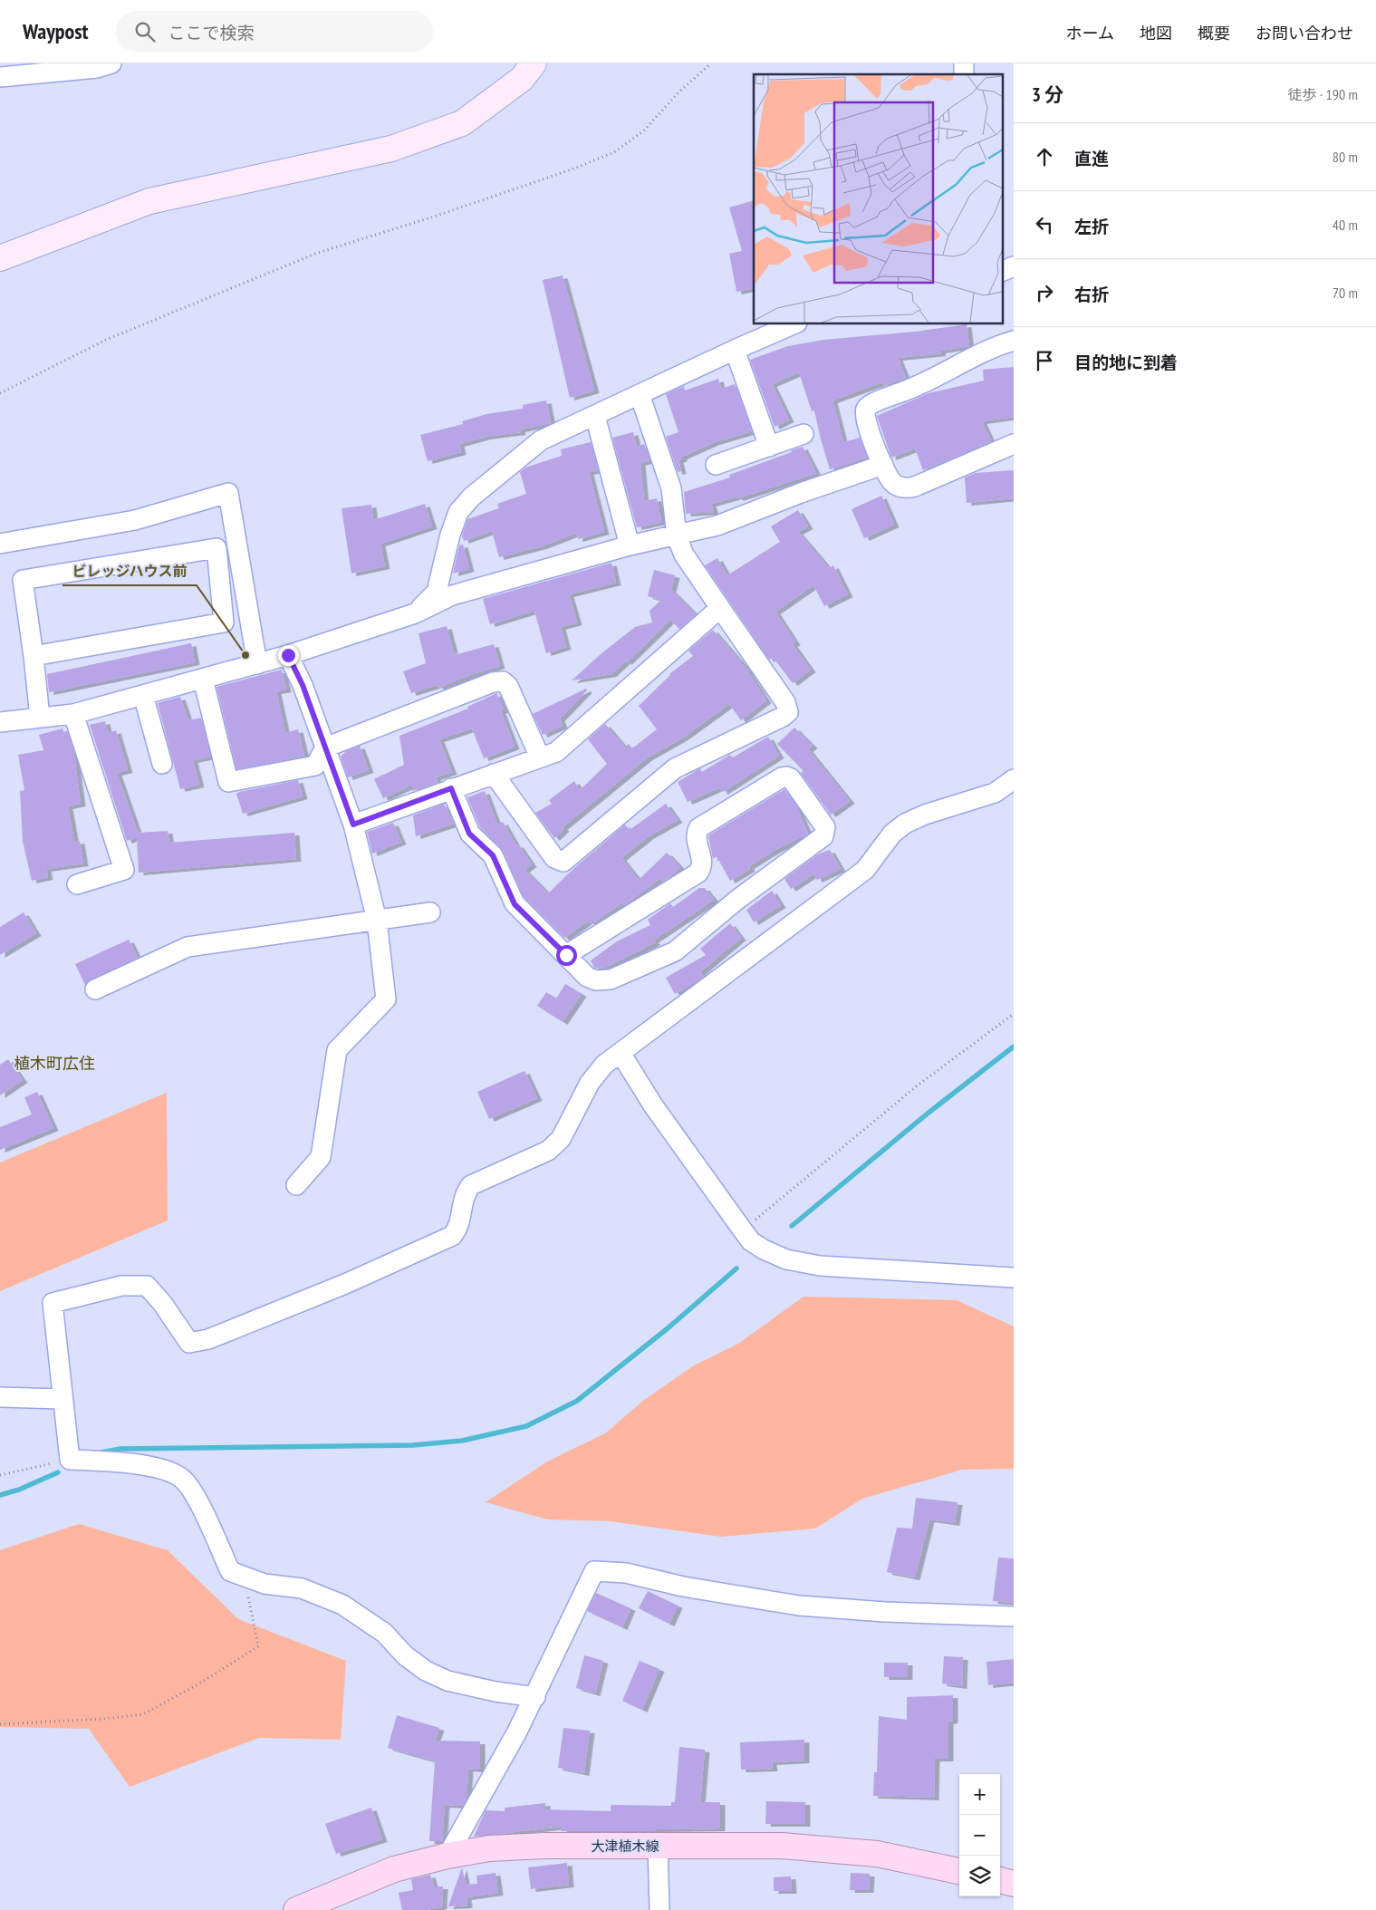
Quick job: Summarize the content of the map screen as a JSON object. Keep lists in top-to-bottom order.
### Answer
{
  "streets": {
    "main road": ["大津植木線"]
  },
  "districts": ["植木町広住"],
  "places": ["ビレッジハウス前"],
  "page": {
    "header": "Waypost",
    "search": "ここで検索",
    "nav": [
      "ホーム",
      "地図",
      "概要",
      "お問い合わせ"
    ],
    "heading": ["3 分", "徒歩 · 190 m"],
    "list": [
      ["直進", "80 m"],
      ["左折", "40 m"],
      ["右折", "70 m"],
      "目的地に到着"
    ],
    "map_buttons": ["+", "−"]
  }
}
